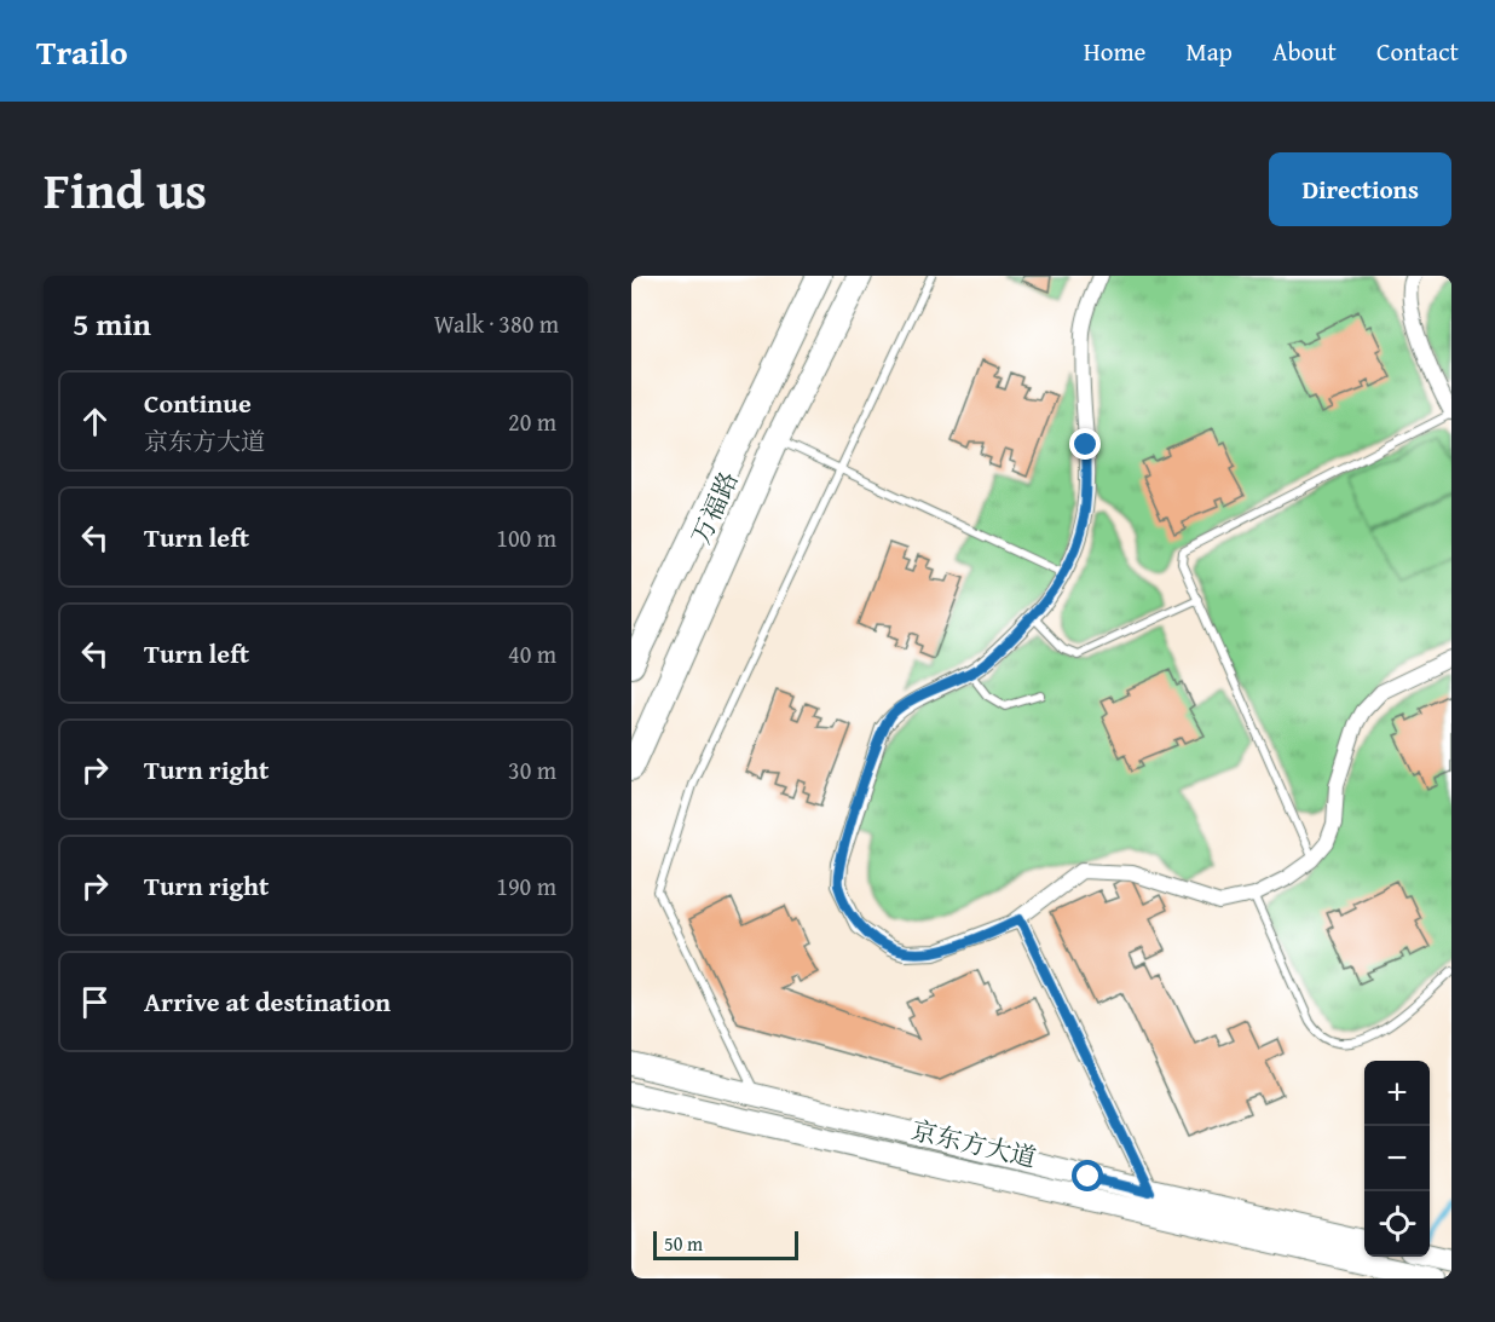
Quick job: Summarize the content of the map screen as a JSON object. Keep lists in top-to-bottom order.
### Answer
{
  "streets": {
    "main road": ["万福路", "京东方大道"]
  },
  "scale_bar": "50 m",
  "page": {
    "header": "Trailo",
    "nav": [
      "Home",
      "Map",
      "About",
      "Contact"
    ],
    "title": "Find us",
    "buttons": "Directions",
    "heading": ["5 min", "Walk · 380 m"],
    "list": [
      ["Continue", "京东方大道", "20 m"],
      ["Turn left", "100 m"],
      ["Turn left", "40 m"],
      ["Turn right", "30 m"],
      ["Turn right", "190 m"],
      "Arrive at destination"
    ],
    "map_buttons": ["+", "−"],
    "scale": "50 m"
  }
}
